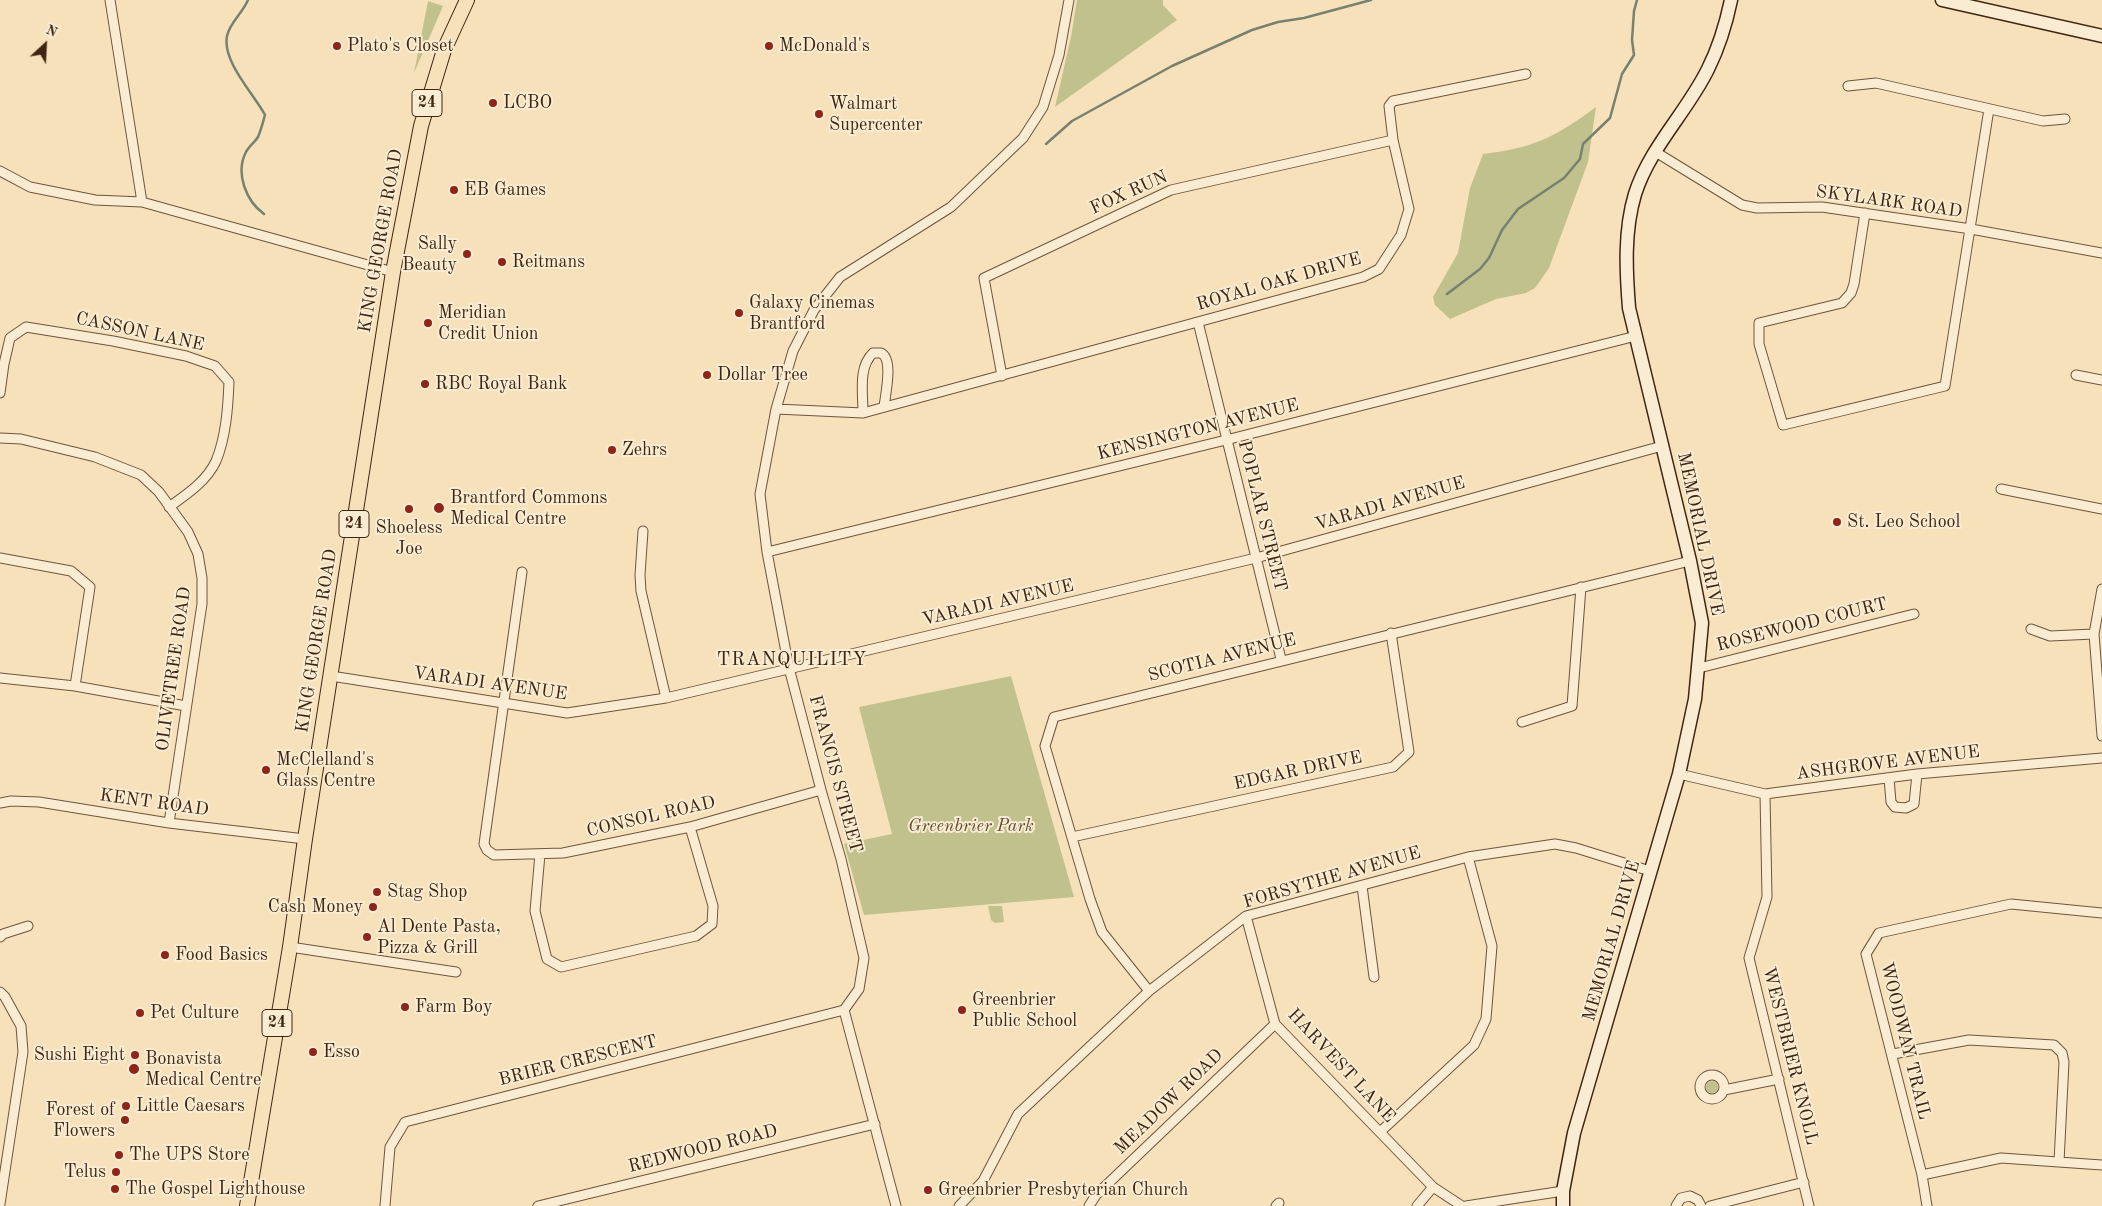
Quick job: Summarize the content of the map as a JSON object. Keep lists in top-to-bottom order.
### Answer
{
  "streets": {
    "main road": ["24", "KING GEORGE ROAD", "MEMORIAL DRIVE"],
    "street": [
      "FOX RUN",
      "SKYLARK ROAD",
      "ROYAL OAK DRIVE",
      "CASSON LANE",
      "KENSINGTON AVENUE",
      "VARADI AVENUE",
      "POPLAR STREET",
      "ROSEWOOD COURT",
      "SCOTIA AVENUE",
      "OLIVETREE ROAD",
      "ASHGROVE AVENUE",
      "EDGAR DRIVE",
      "FRANCIS STREET",
      "KENT ROAD",
      "CONSOL ROAD",
      "FORSYTHE AVENUE",
      "WOODWAY TRAIL",
      "WESTBRIER KNOLL",
      "BRIER CRESCENT",
      "HARVEST LANE",
      "MEADOW ROAD",
      "REDWOOD ROAD"
    ]
  },
  "crossings": [
    ["FOX RUN", "ROYAL OAK DRIVE"],
    ["SKYLARK ROAD", "MEMORIAL DRIVE"],
    ["KING GEORGE ROAD", "VARADI AVENUE"],
    ["KING GEORGE ROAD", "KENT ROAD"],
    ["ROYAL OAK DRIVE", "POPLAR STREET"],
    ["ROYAL OAK DRIVE", "FRANCIS STREET"],
    ["CASSON LANE", "OLIVETREE ROAD"],
    ["KENSINGTON AVENUE", "POPLAR STREET"],
    ["KENSINGTON AVENUE", "MEMORIAL DRIVE"],
    ["KENSINGTON AVENUE", "FRANCIS STREET"],
    ["VARADI AVENUE", "POPLAR STREET"],
    ["VARADI AVENUE", "MEMORIAL DRIVE"],
    ["VARADI AVENUE", "FRANCIS STREET"],
    ["VARADI AVENUE", "CONSOL ROAD"],
    ["POPLAR STREET", "SCOTIA AVENUE"],
    ["MEMORIAL DRIVE", "ROSEWOOD COURT"],
    ["MEMORIAL DRIVE", "SCOTIA AVENUE"],
    ["MEMORIAL DRIVE", "ASHGROVE AVENUE"],
    ["MEMORIAL DRIVE", "FORSYTHE AVENUE"],
    ["SCOTIA AVENUE", "EDGAR DRIVE"],
    ["SCOTIA AVENUE", "FORSYTHE AVENUE"],
    ["OLIVETREE ROAD", "KENT ROAD"],
    ["ASHGROVE AVENUE", "WESTBRIER KNOLL"],
    ["FRANCIS STREET", "CONSOL ROAD"],
    ["FRANCIS STREET", "BRIER CRESCENT"],
    ["FORSYTHE AVENUE", "HARVEST LANE"],
    ["HARVEST LANE", "MEADOW ROAD"]
  ],
  "districts": ["TRANQUILITY"],
  "parks": ["Greenbrier Park"],
  "places": [
    "Plato's Closet",
    "McDonald's",
    "LCBO",
    "Walmart Supercenter",
    "EB Games",
    "Sally Beauty",
    "Reitmans",
    "Galaxy Cinemas Brantford",
    "Meridian Credit Union",
    "Dollar Tree",
    "RBC Royal Bank",
    "Zehrs",
    "Brantford Commons Medical Centre",
    "Shoeless Joe",
    "St. Leo School",
    "McClelland's Glass Centre",
    "Stag Shop",
    "Cash Money",
    "Al Dente Pasta, Pizza & Grill",
    "Food Basics",
    "Farm Boy",
    "Greenbrier Public School",
    "Pet Culture",
    "Esso",
    "Sushi Eight",
    "Bonavista Medical Centre",
    "Little Caesars",
    "Forest of Flowers",
    "The UPS Store",
    "Telus",
    "The Gospel Lighthouse",
    "Greenbrier Presbyterian Church"
  ],
  "north": "top right"
}
